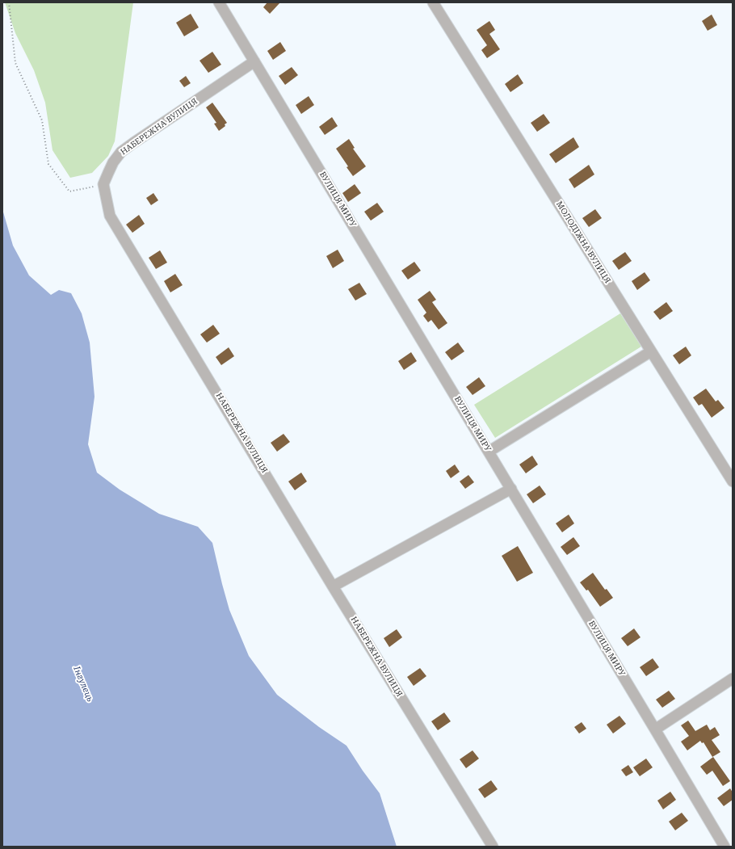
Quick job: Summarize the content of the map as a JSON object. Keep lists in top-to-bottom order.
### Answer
{
  "streets": {
    "street": ["НАБЕРЕЖНА ВУЛИЦЯ", "ВУЛИЦЯ МИРУ", "МОЛОДІЖНА ВУЛИЦЯ"]
  },
  "crossings": [
    ["НАБЕРЕЖНА ВУЛИЦЯ", "ВУЛИЦЯ МИРУ"]
  ],
  "water": ["Інгулець"]
}
